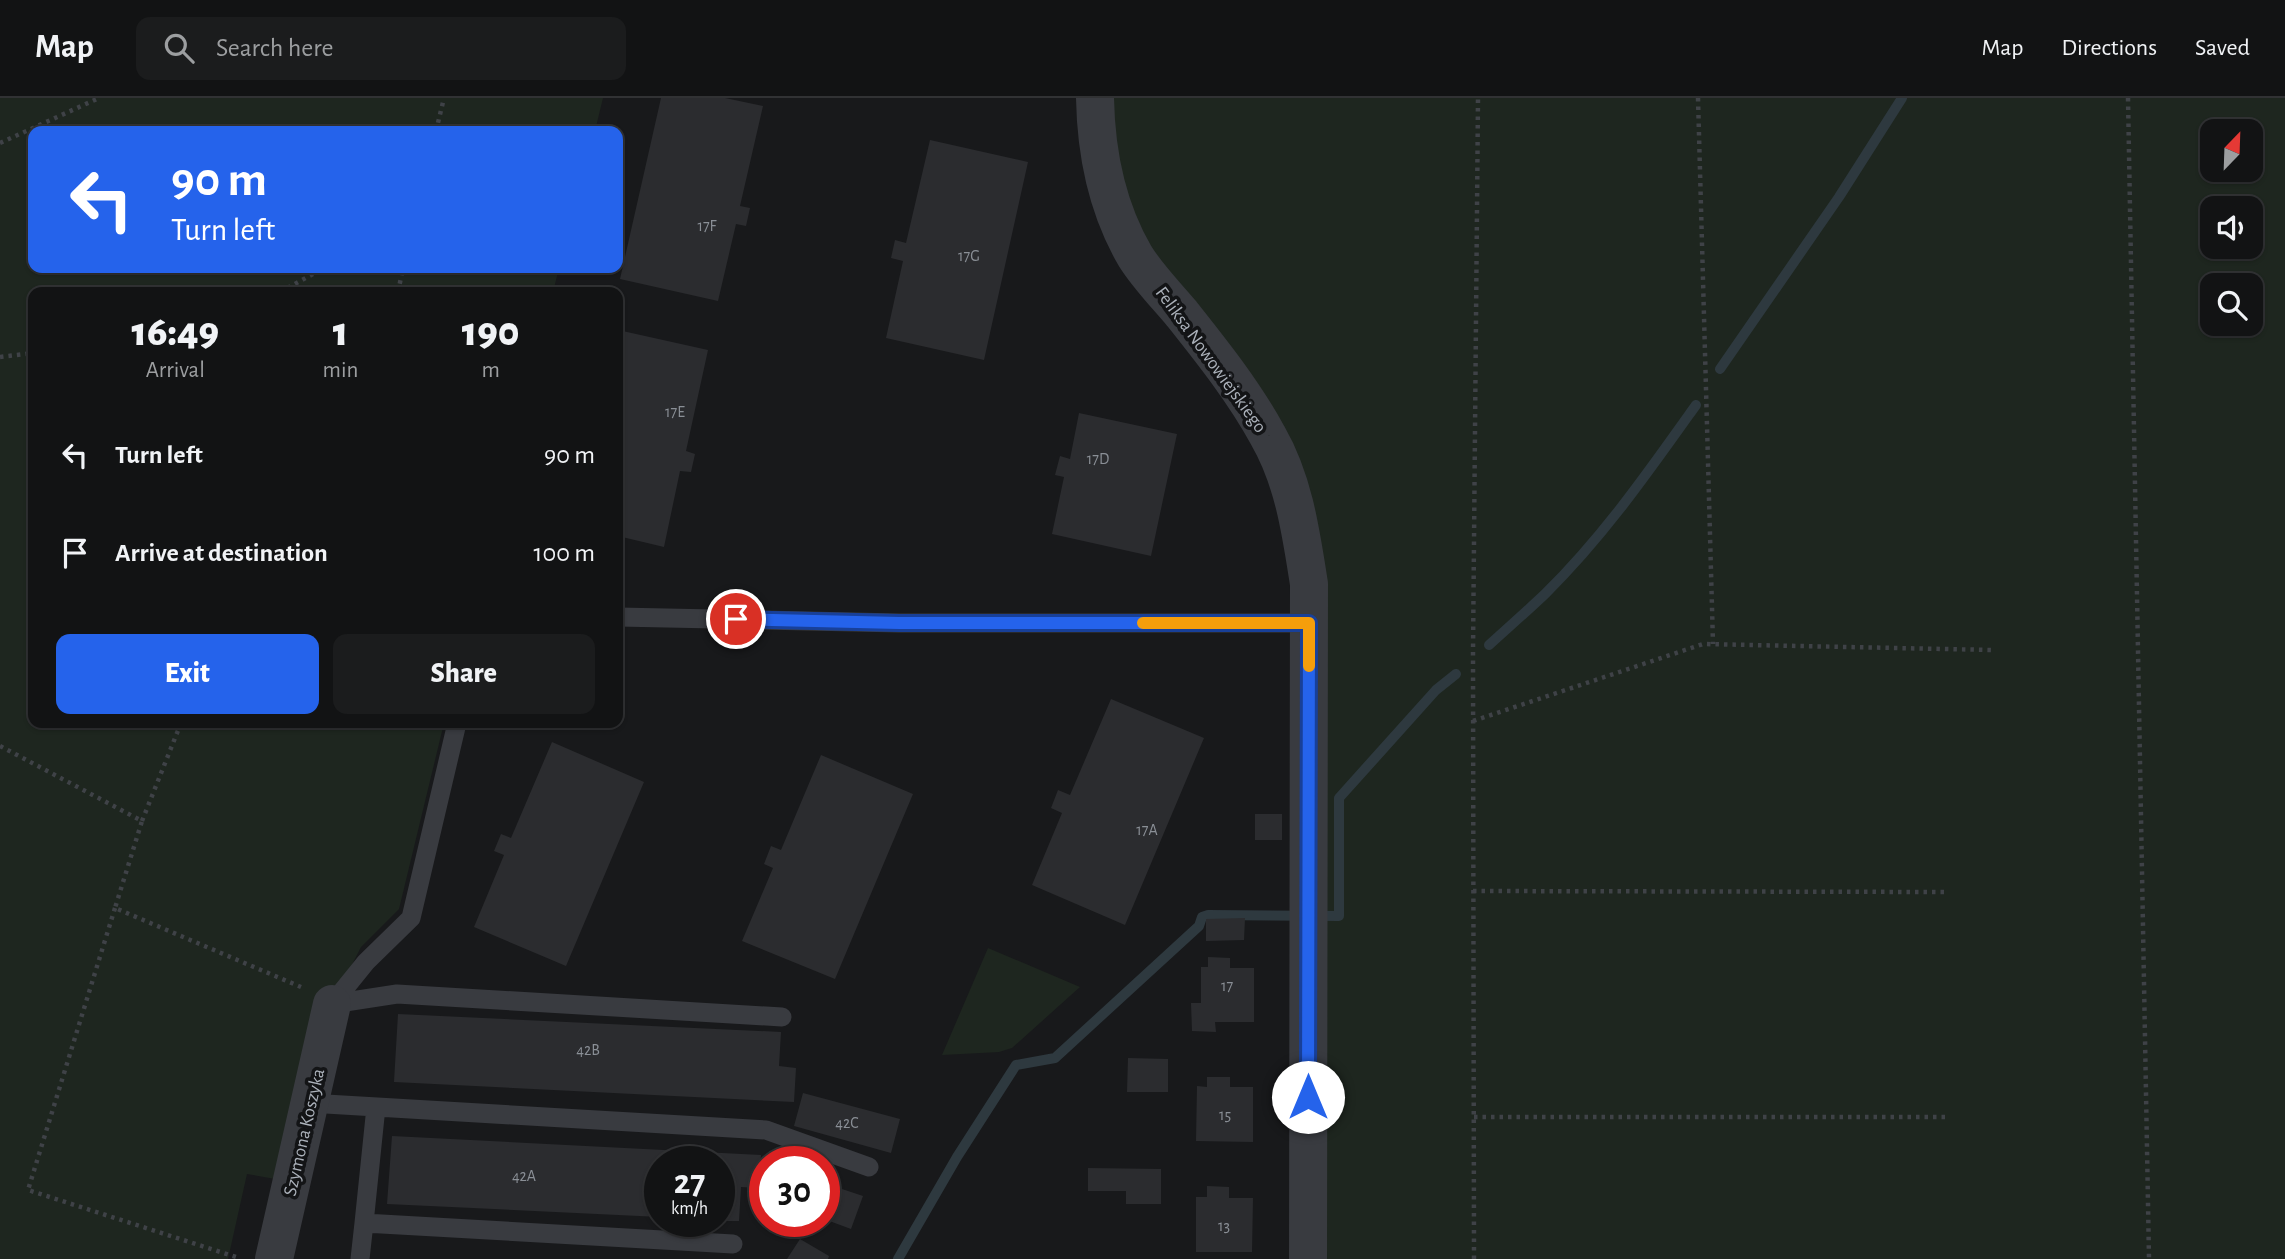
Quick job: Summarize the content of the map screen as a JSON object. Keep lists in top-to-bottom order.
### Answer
{
  "streets": {
    "street": ["Feliksa Nowowiejskiego", "Szymona Koszyka"]
  },
  "house_numbers": [
    "17F",
    "17G",
    "17E",
    "17D",
    "17A",
    "17",
    "42B",
    "15",
    "42C",
    "42A",
    "13"
  ],
  "north": "top right",
  "page": {
    "header": "Map",
    "search": "Search here",
    "nav": ["Map", "Directions", "Saved"],
    "turn": ["90 m", "Turn left"],
    "eta": [
      "16:49",
      "Arrival",
      "1",
      "min",
      "190",
      "m"
    ],
    "list": [
      {
        "name": "Turn left",
        "value": "90 m"
      },
      {
        "name": "Arrive at destination",
        "value": "100 m"
      }
    ],
    "buttons": ["Exit", "Share"],
    "speed": "27 km/h",
    "limit": "30"
  }
}
